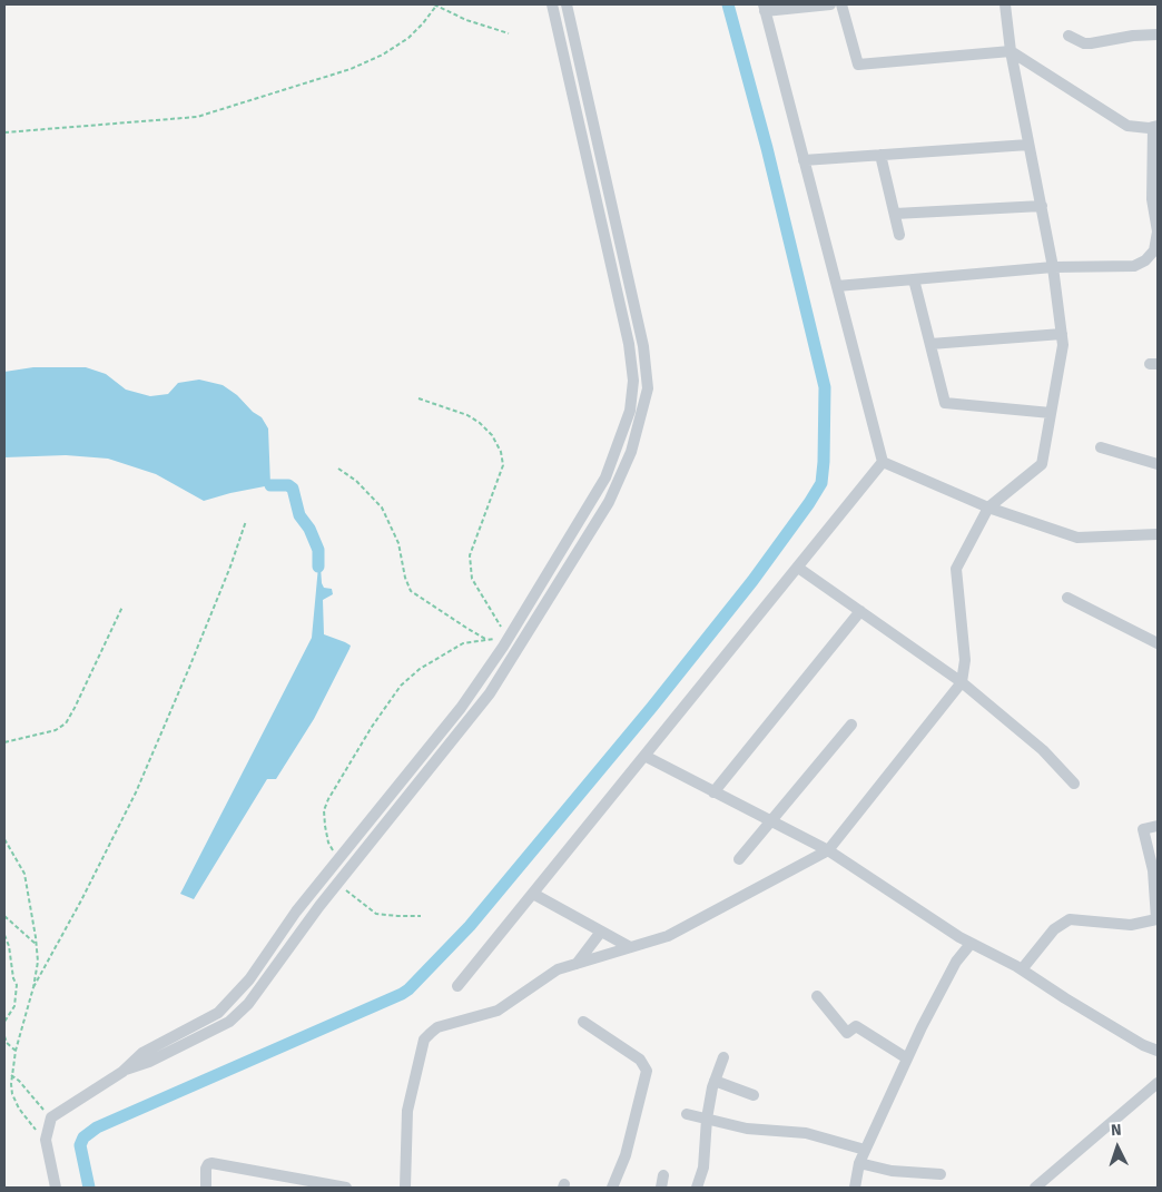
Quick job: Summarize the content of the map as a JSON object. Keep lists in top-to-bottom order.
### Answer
{
  "north": "top"
}
